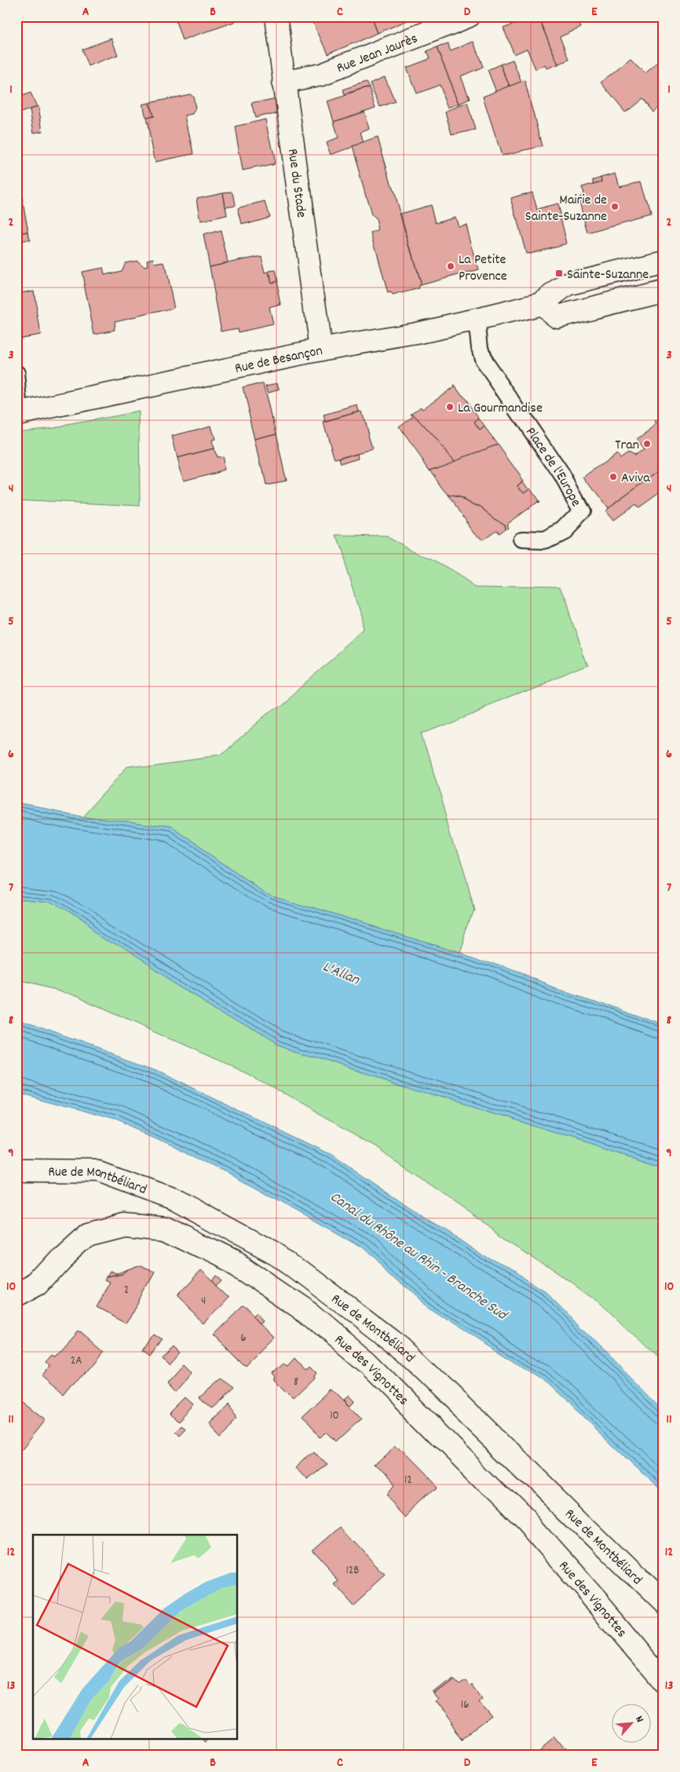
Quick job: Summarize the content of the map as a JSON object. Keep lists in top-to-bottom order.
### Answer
{
  "streets": {
    "main road": [
      "Rue Jean Jaurès",
      "Rue du Stade",
      "Rue de Besançon",
      "Rue de Montbéliard",
      "Rue des Vignottes"
    ],
    "lane": ["Place de l'Europe"]
  },
  "crossings": [
    ["Rue Jean Jaurès", "Rue du Stade"],
    ["Rue du Stade", "Rue de Besançon"],
    ["Rue de Besançon", "Place de l'Europe"]
  ],
  "water": ["L'Allan", "Canal du Rhône au Rhin - Branche Sud"],
  "places": {
    "other": [
      "Mairie de Sainte-Suzanne",
      "La Petite Provence",
      "La Gourmandise",
      "Tran",
      "Aviva"
    ],
    "transit": ["Sainte-Suzanne"]
  },
  "house_numbers": [
    "2",
    "4",
    "6",
    "2A",
    "8",
    "10",
    "12",
    "12B",
    "16"
  ],
  "north": "top right",
  "grid": {
    "columns": [
      "A",
      "B",
      "C",
      "D",
      "E"
    ],
    "rows": [
      "1",
      "2",
      "3",
      "4",
      "5",
      "6",
      "7",
      "8",
      "9",
      "10",
      "11",
      "12",
      "13"
    ]
  }
}
